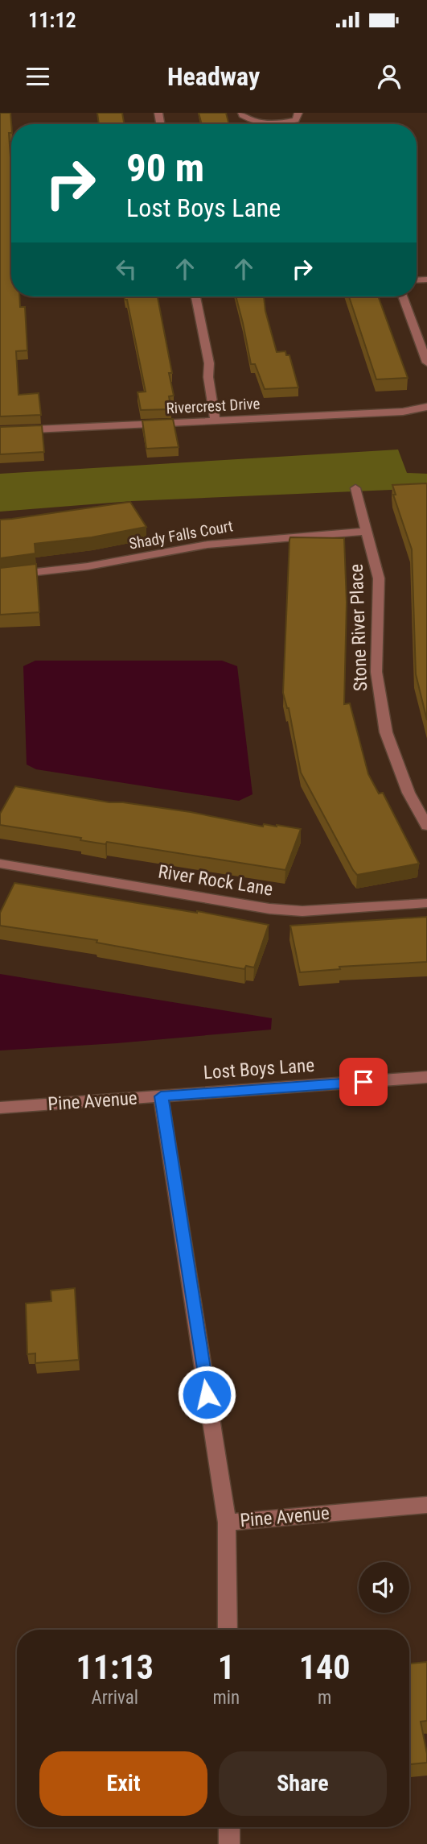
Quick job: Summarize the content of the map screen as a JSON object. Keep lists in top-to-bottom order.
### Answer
{
  "streets": {
    "street": [
      "Rivercrest Drive",
      "Shady Falls Court",
      "Stone River Place",
      "River Rock Lane",
      "Lost Boys Lane",
      "Pine Avenue"
    ]
  },
  "crossings": [
    ["Shady Falls Court", "Stone River Place"],
    ["Lost Boys Lane", "Pine Avenue"]
  ],
  "page": {
    "status": "11:12",
    "header": "Headway",
    "turn": ["90 m", "Lost Boys Lane"],
    "eta": [
      "11:13",
      "Arrival",
      "1",
      "min",
      "140",
      "m"
    ],
    "buttons": ["Exit", "Share"]
  }
}
